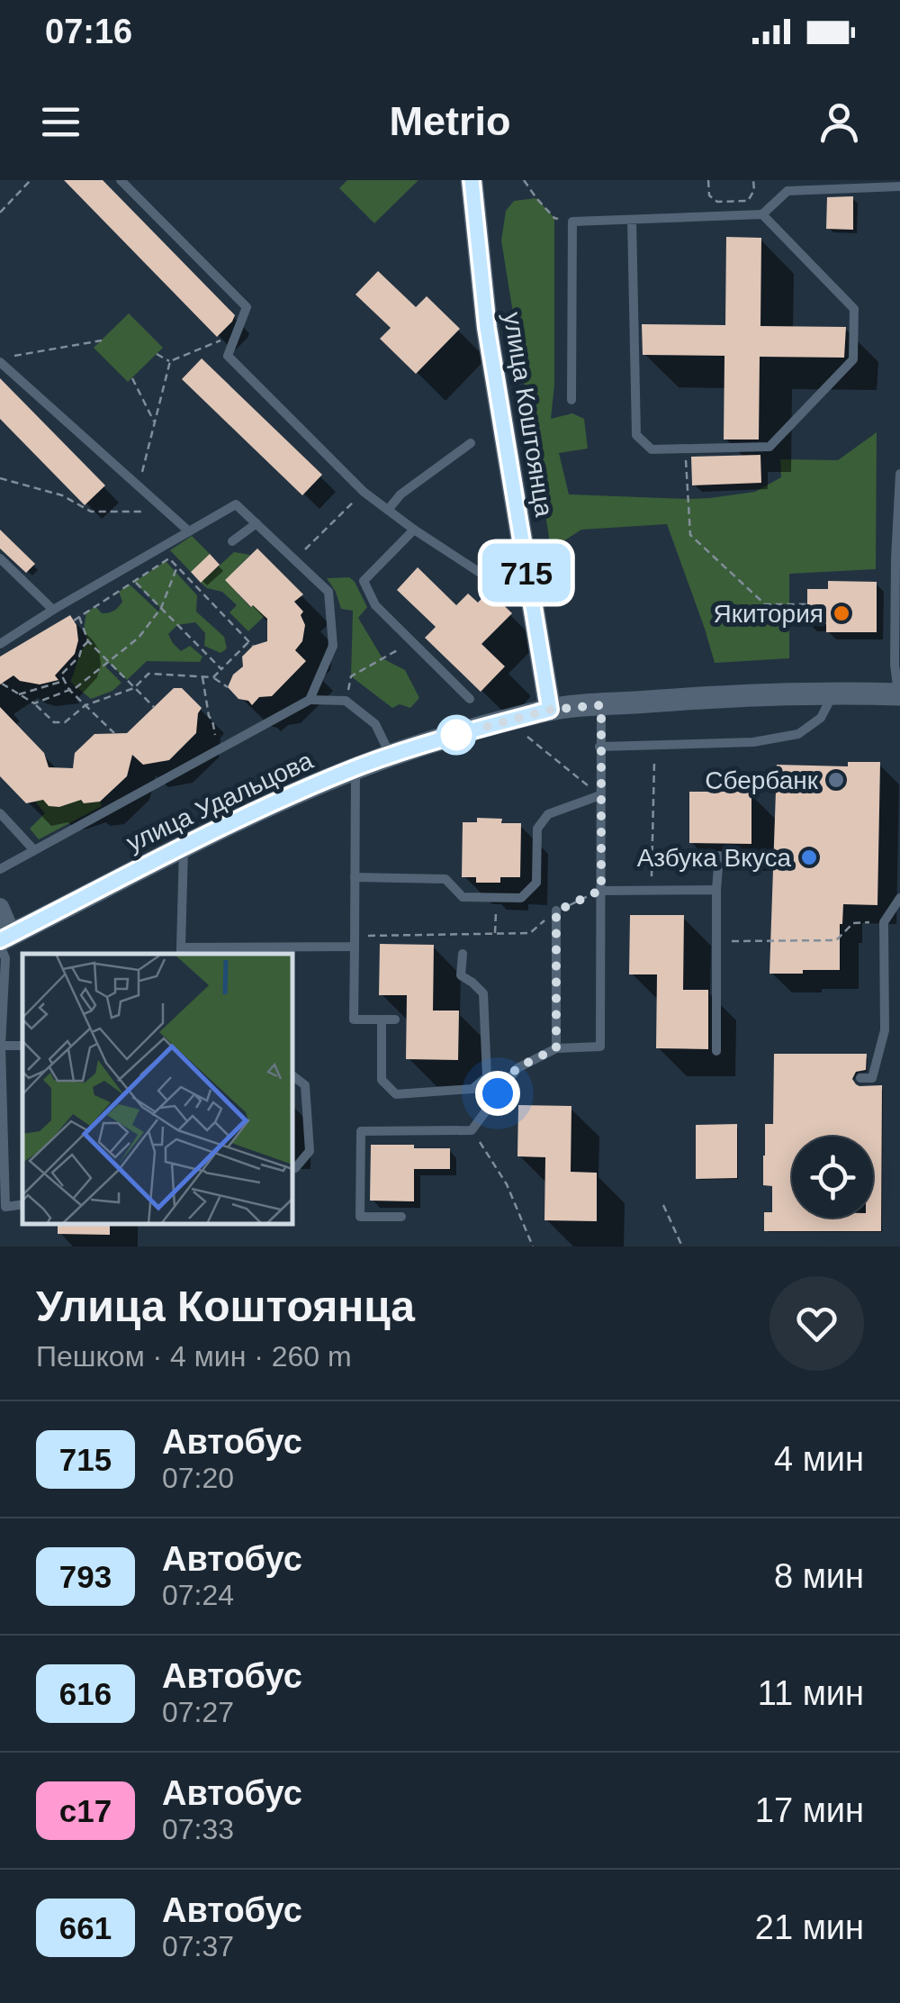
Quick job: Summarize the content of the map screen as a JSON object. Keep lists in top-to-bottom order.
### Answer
{
  "streets": {
    "street": ["улица Коштоянца", "улица Удальцова"]
  },
  "crossings": [
    ["улица Коштоянца", "улица Удальцова"]
  ],
  "places": ["Якитория", "Сбербанк", "Азбука Вкуса"],
  "lines": ["bus line 715"],
  "page": {
    "status": "07:16",
    "header": "Metrio",
    "on_map": "715",
    "heading": ["Улица Коштоянца", "Пешком · 4 мин · 260 m"],
    "list": [
      {
        "mark": "715",
        "name": "Автобус",
        "note": "07:20",
        "value": "4 мин"
      },
      {
        "mark": "793",
        "name": "Автобус",
        "note": "07:24",
        "value": "8 мин"
      },
      {
        "mark": "616",
        "name": "Автобус",
        "note": "07:27",
        "value": "11 мин"
      },
      {
        "mark": "с17",
        "name": "Автобус",
        "note": "07:33",
        "value": "17 мин"
      },
      {
        "mark": "661",
        "name": "Автобус",
        "note": "07:37",
        "value": "21 мин"
      }
    ]
  }
}
